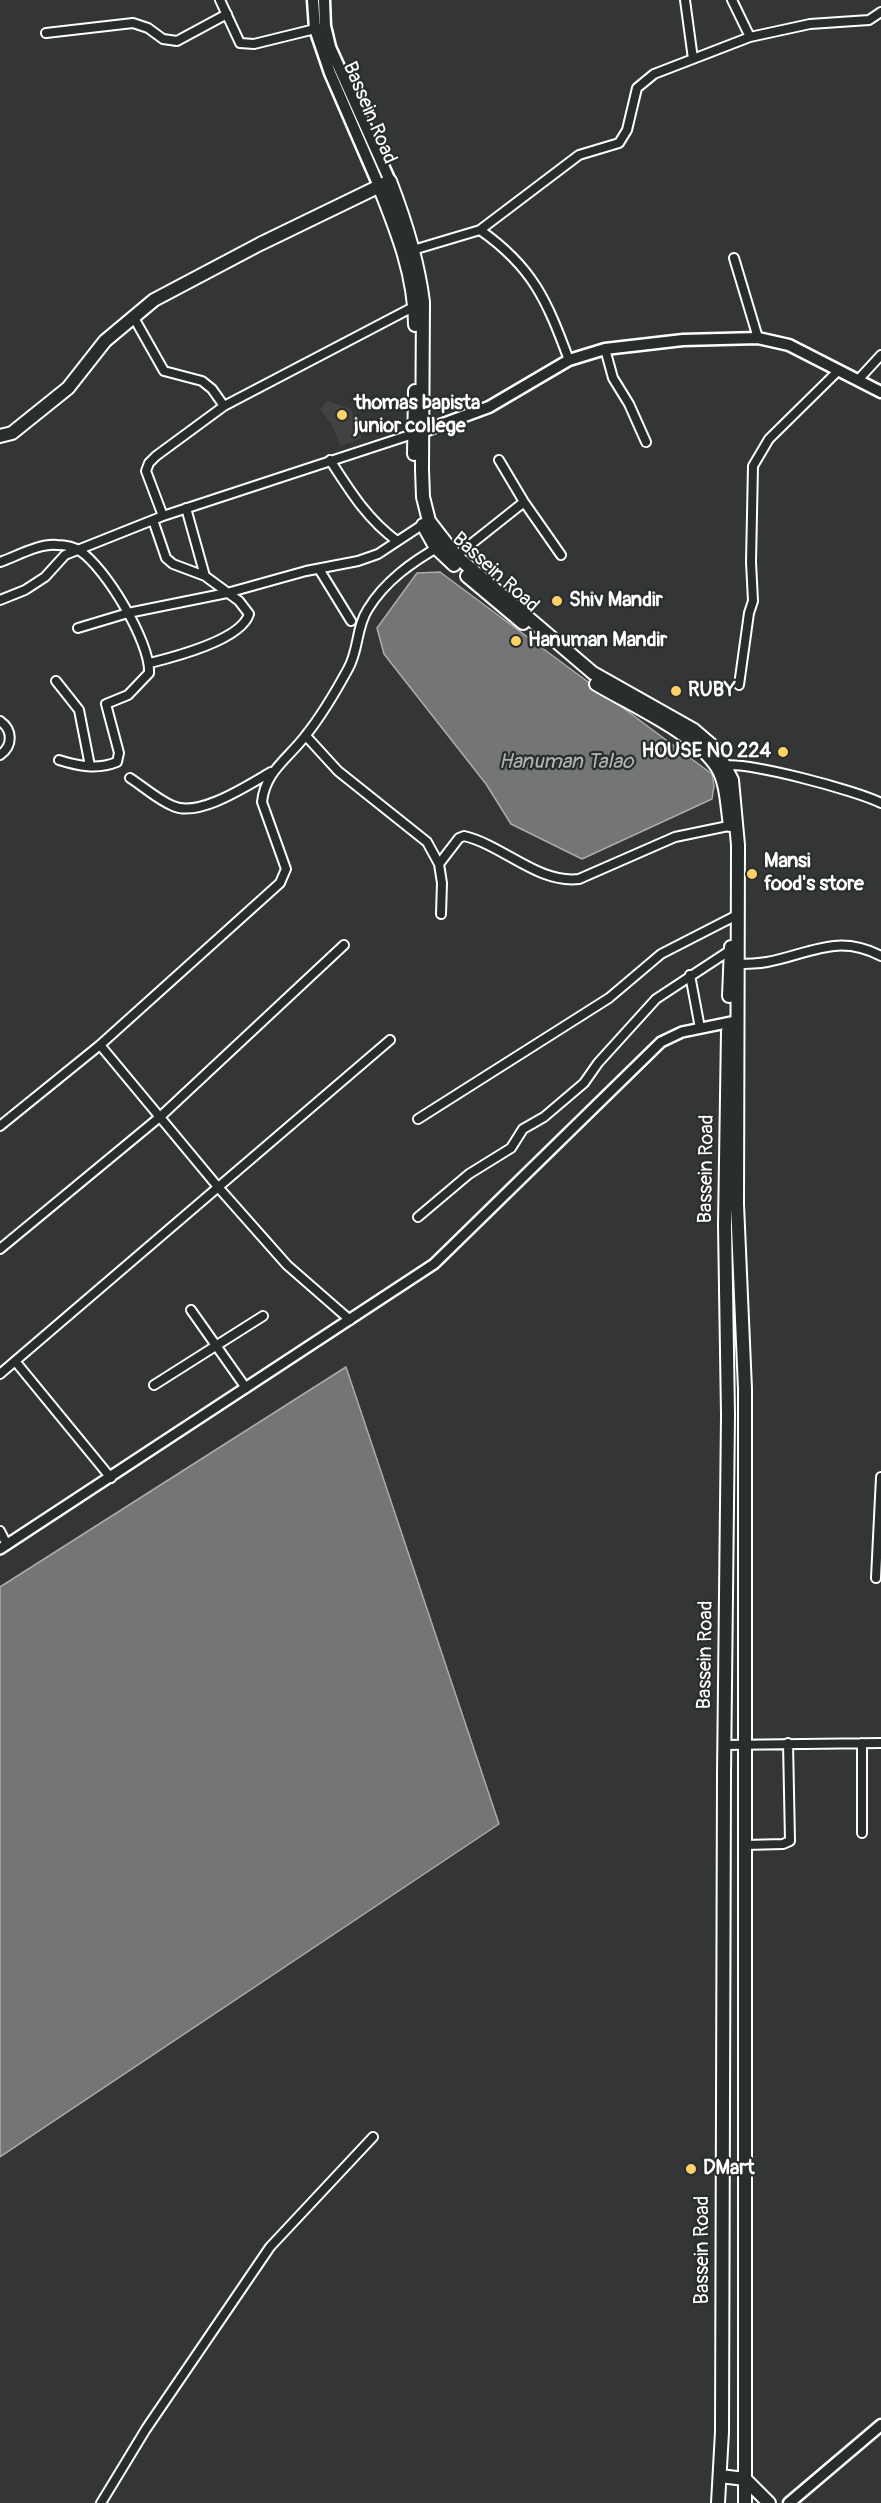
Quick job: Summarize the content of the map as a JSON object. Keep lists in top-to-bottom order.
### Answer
{
  "streets": {
    "main road": ["Bassein Road"]
  },
  "water": ["Hanuman Talao"],
  "places": [
    "thomas bapista junior college",
    "Shiv Mandir",
    "Hanuman Mandir",
    "RUBY",
    "HOUSE NO 224",
    "Mansi food's store",
    "DMart"
  ]
}
